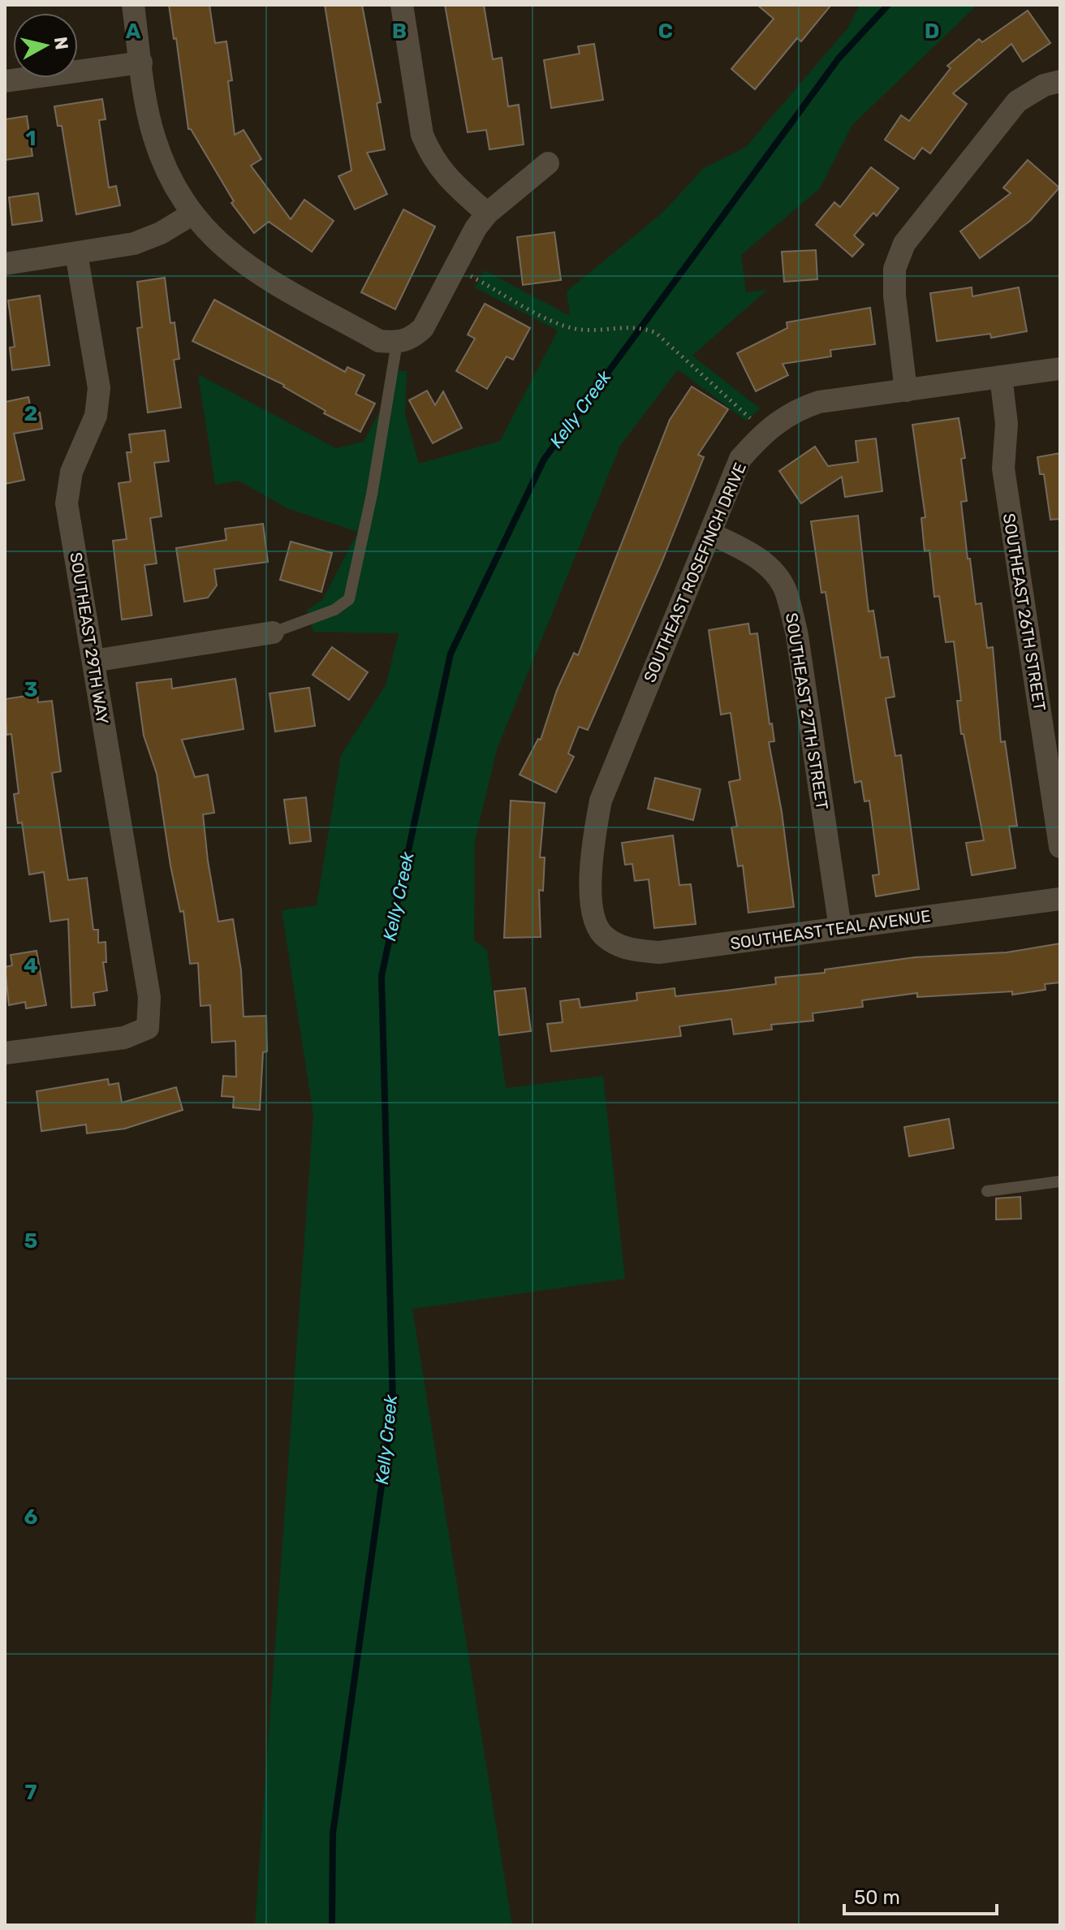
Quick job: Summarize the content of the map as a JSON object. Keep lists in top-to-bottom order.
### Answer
{
  "streets": {
    "street": [
      "SOUTHEAST ROSEFINCH DRIVE",
      "SOUTHEAST 26TH STREET",
      "SOUTHEAST 29TH WAY",
      "SOUTHEAST 27TH STREET",
      "SOUTHEAST TEAL AVENUE"
    ]
  },
  "crossings": [
    ["SOUTHEAST ROSEFINCH DRIVE", "SOUTHEAST 26TH STREET"],
    ["SOUTHEAST ROSEFINCH DRIVE", "SOUTHEAST 27TH STREET"],
    ["SOUTHEAST ROSEFINCH DRIVE", "SOUTHEAST TEAL AVENUE"],
    ["SOUTHEAST 27TH STREET", "SOUTHEAST TEAL AVENUE"]
  ],
  "water": ["Kelly Creek"],
  "scale_bar": "50 m",
  "north": "right",
  "grid": {
    "columns": [
      "A",
      "B",
      "C",
      "D"
    ],
    "rows": [
      "1",
      "2",
      "3",
      "4",
      "5",
      "6",
      "7"
    ]
  }
}
